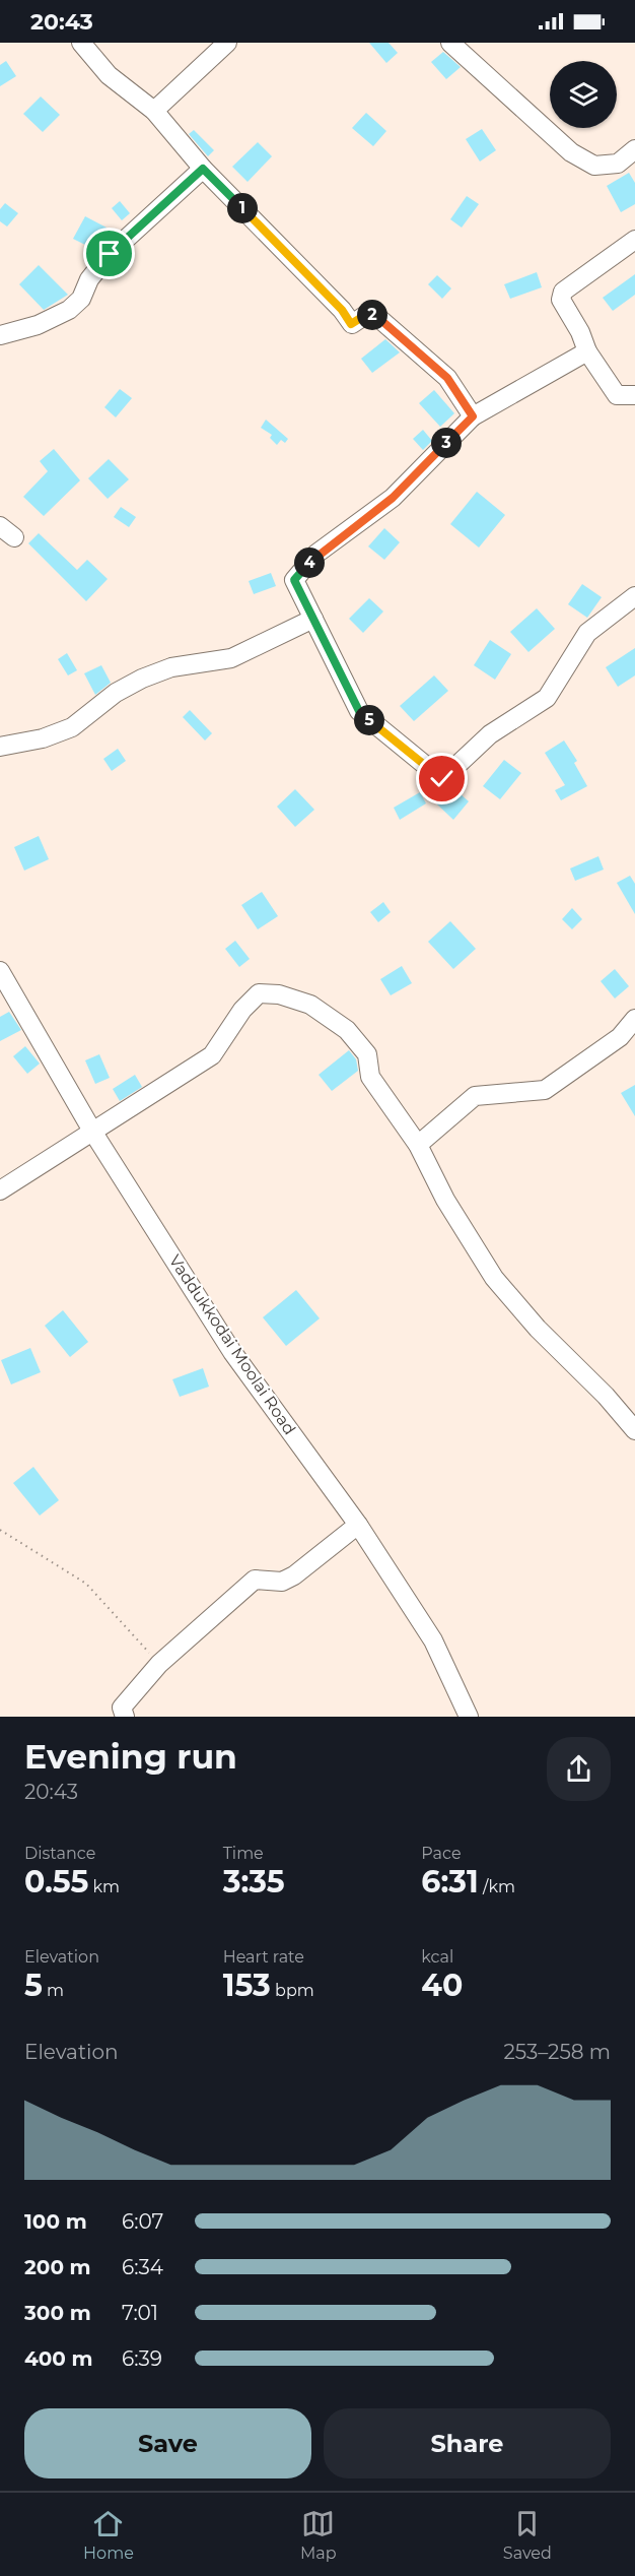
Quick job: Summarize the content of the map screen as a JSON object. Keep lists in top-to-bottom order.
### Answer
{
  "streets": {
    "street": ["Vaddukkodai Moolai Road"]
  },
  "page": {
    "status": "20:43",
    "pins": [
      "1",
      "2",
      "3",
      "4",
      "5"
    ],
    "heading": ["Evening run", "20:43"],
    "stats": [
      ["Distance", "0.55 km"],
      ["Time", "3:35"],
      ["Pace", "6:31 /km"],
      ["Elevation", "5 m"],
      ["Heart rate", "153 bpm"],
      ["kcal", "40"]
    ],
    "chart": ["Elevation", "253–258 m"],
    "list": [
      {
        "name": "100 m",
        "note": "6:07"
      },
      {
        "name": "200 m",
        "note": "6:34"
      },
      {
        "name": "300 m",
        "note": "7:01"
      },
      {
        "name": "400 m",
        "note": "6:39"
      }
    ],
    "buttons": ["Save", "Share"],
    "tabs": ["Home", "Map", "Saved"]
  }
}
